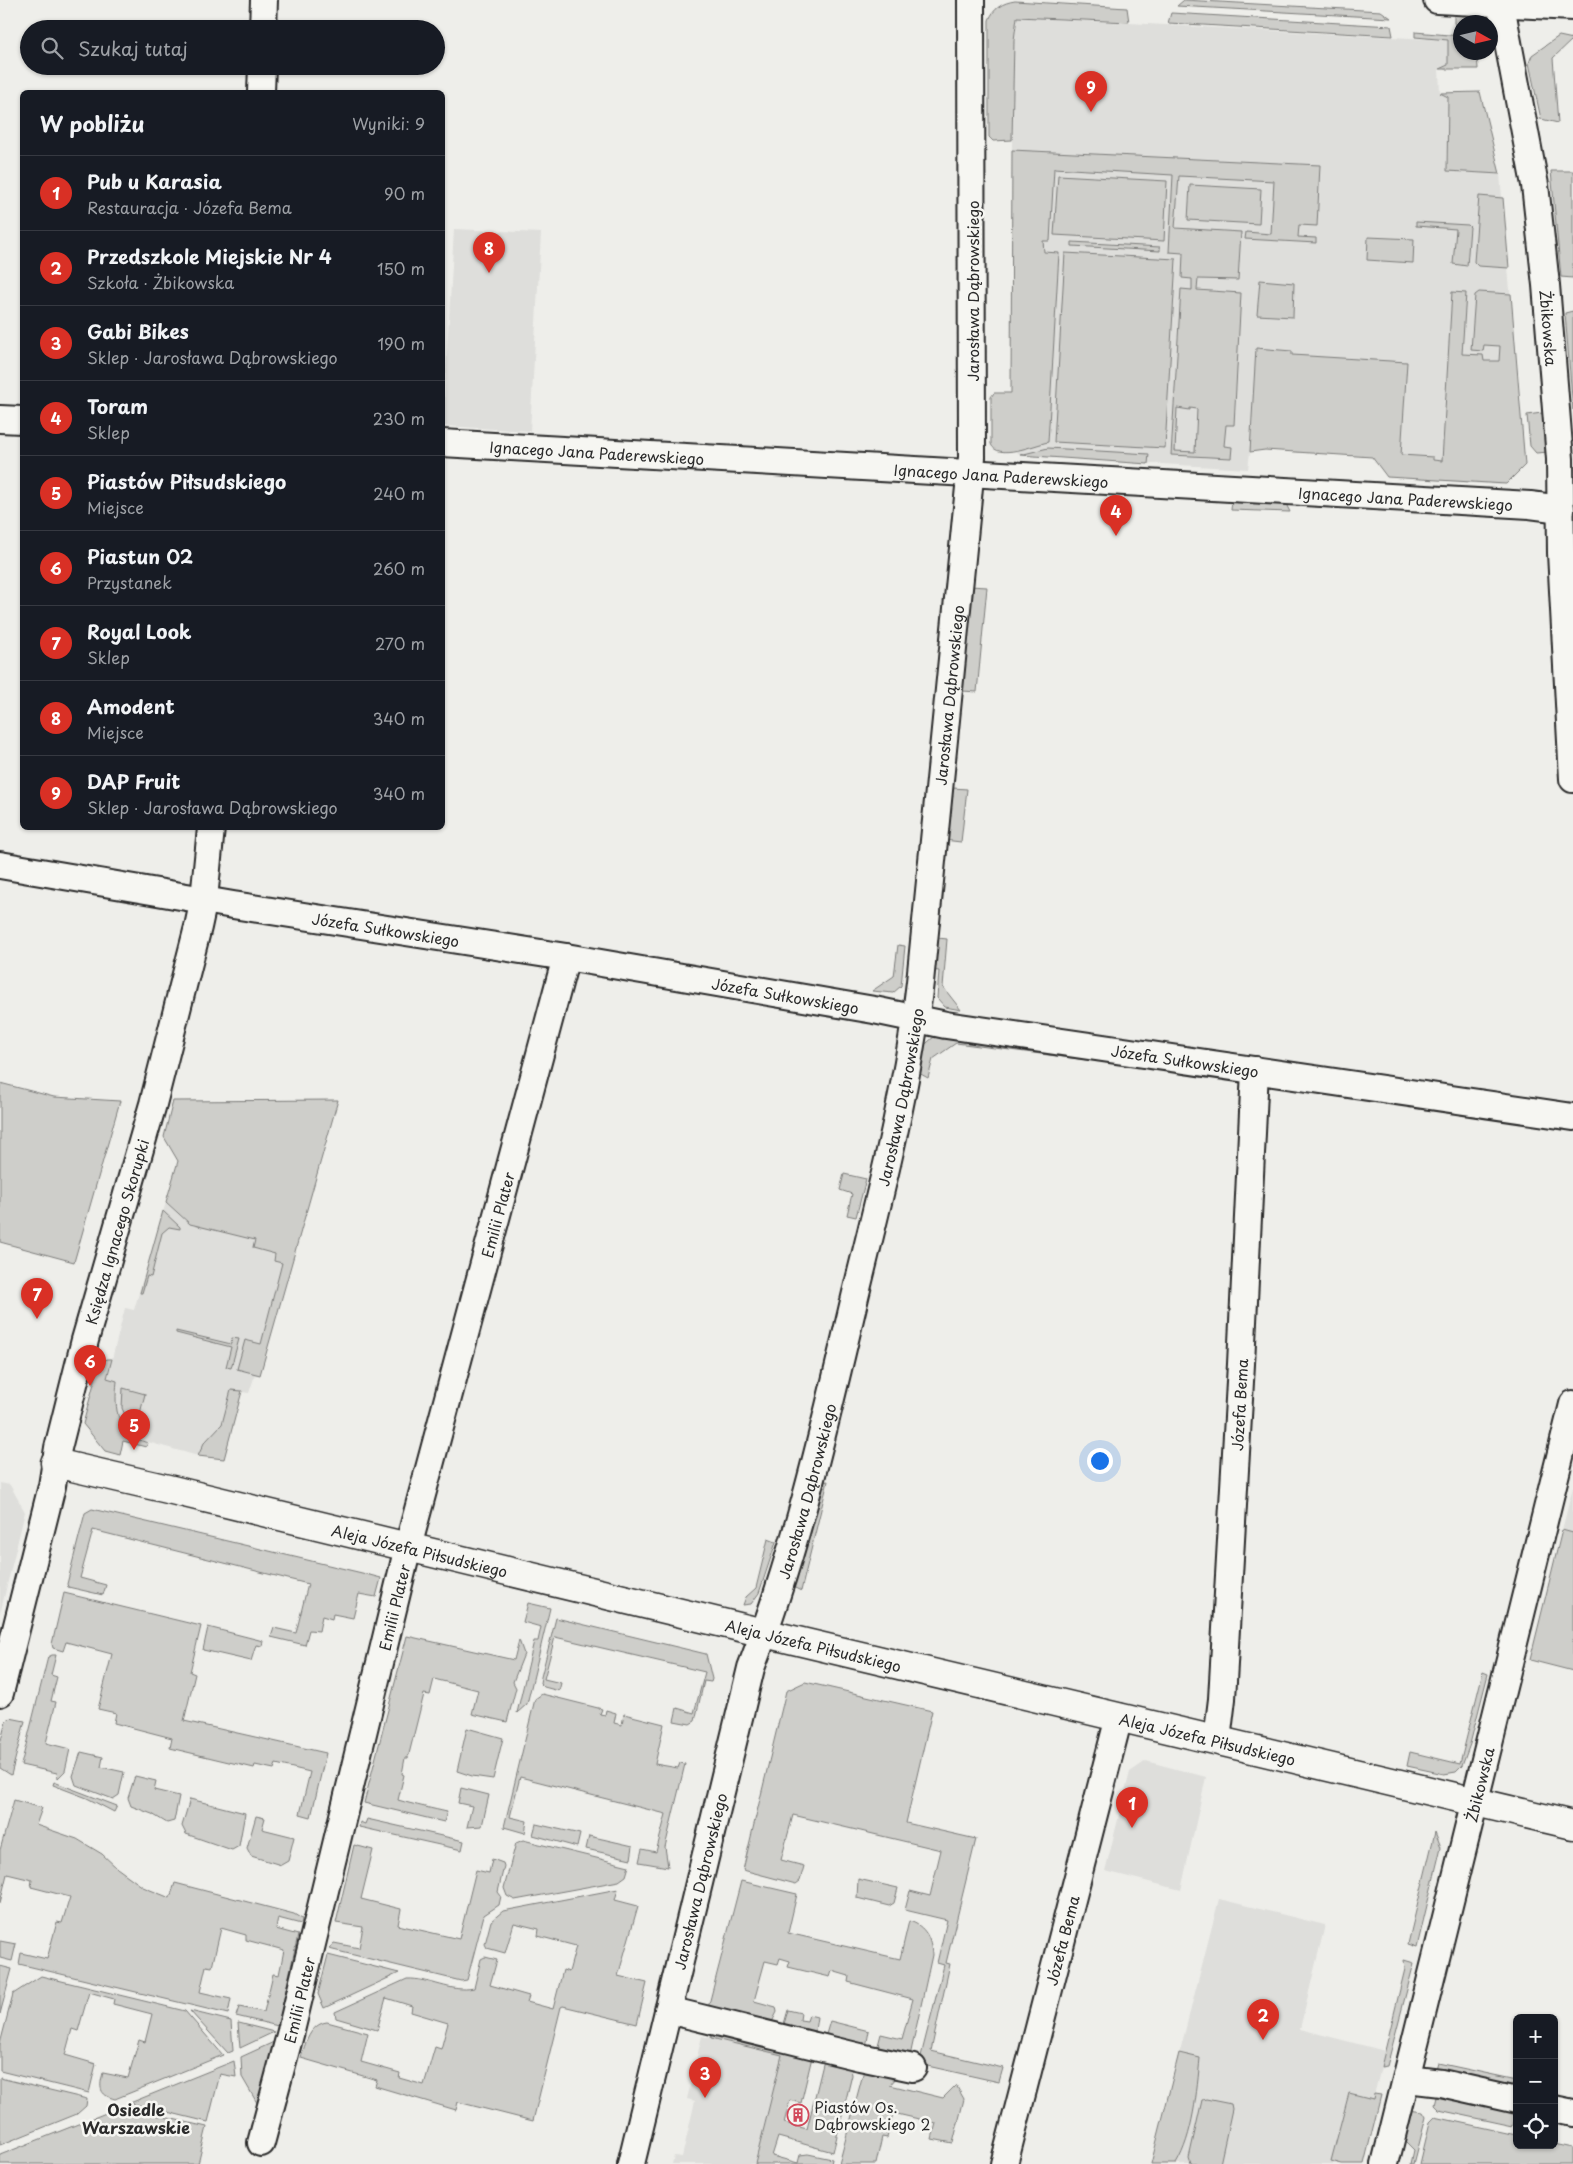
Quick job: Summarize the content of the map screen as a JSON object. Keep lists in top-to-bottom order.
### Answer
{
  "streets": {
    "street": [
      "Jarosława Dąbrowskiego",
      "Żbikowska",
      "Ignacego Jana Paderewskiego",
      "Józefa Sułkowskiego",
      "Emilii Plater",
      "Księdza Ignacego Skorupki",
      "Józefa Bema",
      "Aleja Józefa Piłsudskiego"
    ]
  },
  "crossings": [
    ["Jarosława Dąbrowskiego", "Ignacego Jana Paderewskiego"],
    ["Jarosława Dąbrowskiego", "Józefa Sułkowskiego"],
    ["Jarosława Dąbrowskiego", "Aleja Józefa Piłsudskiego"],
    ["Żbikowska", "Ignacego Jana Paderewskiego"],
    ["Żbikowska", "Aleja Józefa Piłsudskiego"],
    ["Józefa Sułkowskiego", "Emilii Plater"],
    ["Józefa Sułkowskiego", "Księdza Ignacego Skorupki"],
    ["Józefa Sułkowskiego", "Józefa Bema"],
    ["Emilii Plater", "Aleja Józefa Piłsudskiego"],
    ["Księdza Ignacego Skorupki", "Aleja Józefa Piłsudskiego"],
    ["Józefa Bema", "Aleja Józefa Piłsudskiego"]
  ],
  "districts": ["Osiedle Warszawskie"],
  "places": {
    "building": ["Piastów Os. Dąbrowskiego 2"]
  },
  "north": "right",
  "page": {
    "search": "Szukaj tutaj",
    "pins": [
      "9",
      "8",
      "4",
      "7",
      "6",
      "5",
      "1",
      "2",
      "3"
    ],
    "heading": ["W pobliżu", "Wyniki: 9"],
    "list": [
      {
        "mark": "1",
        "name": "Pub u Karasia",
        "note": "Restauracja · Józefa Bema",
        "value": "90 m"
      },
      {
        "mark": "2",
        "name": "Przedszkole Miejskie Nr 4",
        "note": "Szkoła · Żbikowska",
        "value": "150 m"
      },
      {
        "mark": "3",
        "name": "Gabi Bikes",
        "note": "Sklep · Jarosława Dąbrowskiego",
        "value": "190 m"
      },
      {
        "mark": "4",
        "name": "Toram",
        "note": "Sklep",
        "value": "230 m"
      },
      {
        "mark": "5",
        "name": "Piastów Piłsudskiego",
        "note": "Miejsce",
        "value": "240 m"
      },
      {
        "mark": "6",
        "name": "Piastun 02",
        "note": "Przystanek",
        "value": "260 m"
      },
      {
        "mark": "7",
        "name": "Royal Look",
        "note": "Sklep",
        "value": "270 m"
      },
      {
        "mark": "8",
        "name": "Amodent",
        "note": "Miejsce",
        "value": "340 m"
      },
      {
        "mark": "9",
        "name": "DAP Fruit",
        "note": "Sklep · Jarosława Dąbrowskiego",
        "value": "340 m"
      }
    ],
    "map_buttons": ["+", "−"]
  }
}
